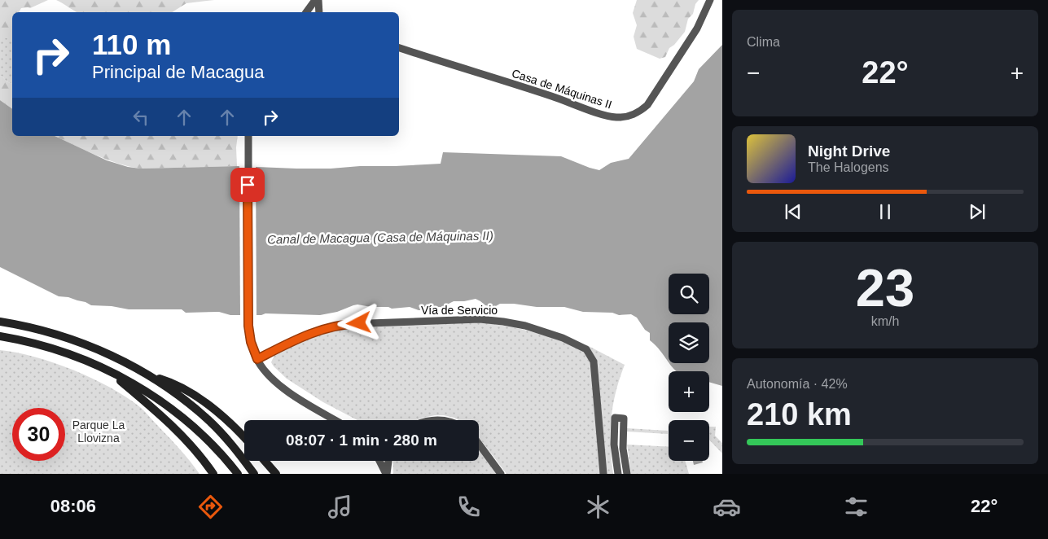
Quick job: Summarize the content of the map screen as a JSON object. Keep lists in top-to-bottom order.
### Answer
{
  "streets": {
    "street": ["Casa de Máquinas II", "Vía de Servicio"]
  },
  "water": ["Canal de Macagua (Casa de Máquinas II)"],
  "parks": ["Parque La Llovizna"],
  "page": {
    "tile": [
      "Clima",
      ["23", "km/h"],
      ["Autonomía · 42%", "210 km"]
    ],
    "turn": ["110 m", "Principal de Macagua"],
    "heat": ["−", "22°", "+"],
    "song": ["Night Drive", "The Halogens"],
    "map_buttons": ["+", "−"],
    "limit": "30",
    "trip": "08:07 · 1 min · 280 m",
    "tabs": ["08:06", "22°"]
  }
}
